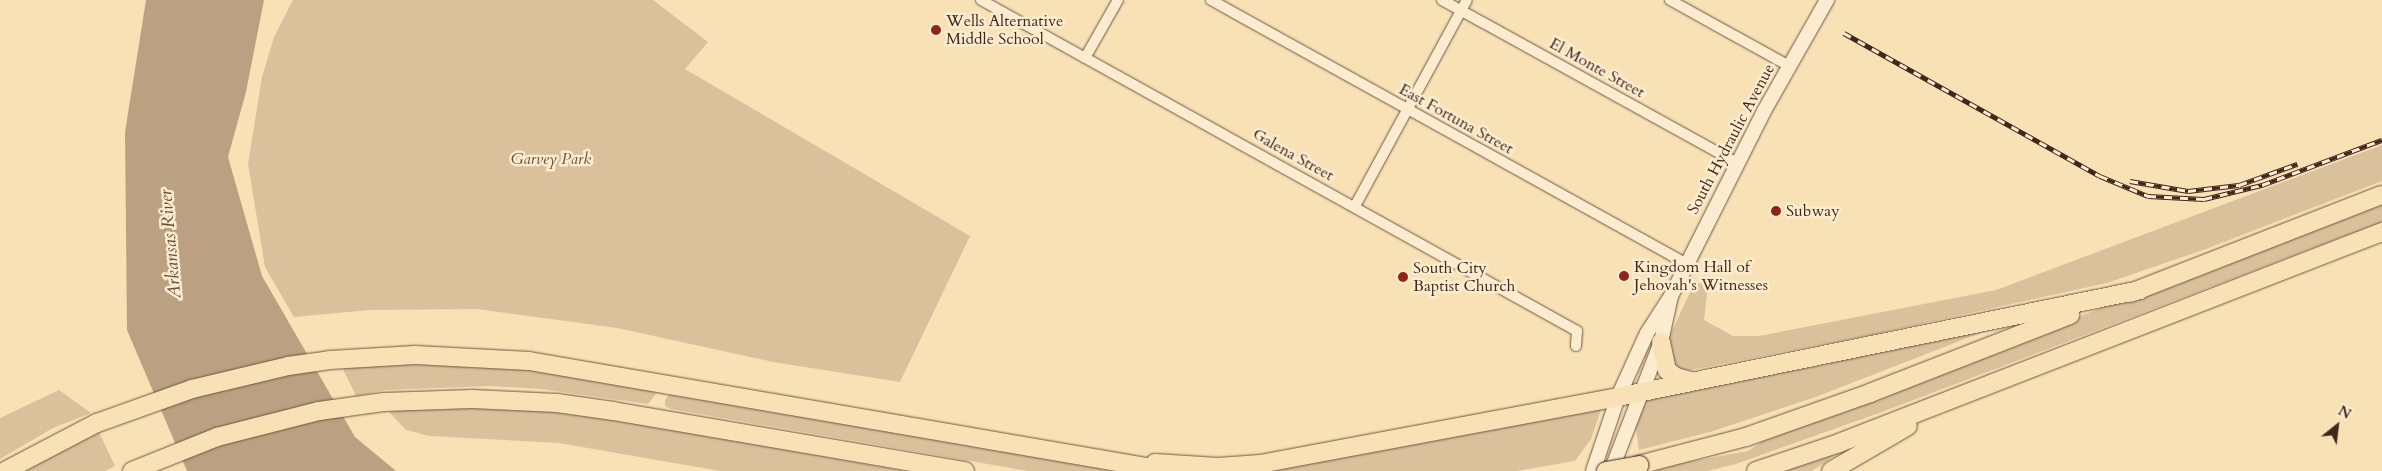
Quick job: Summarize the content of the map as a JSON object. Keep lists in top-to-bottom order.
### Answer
{
  "streets": {
    "street": [
      "El Monte Street",
      "East Fortuna Street",
      "South Hydraulic Avenue",
      "Galena Street"
    ]
  },
  "crossings": [
    ["El Monte Street", "South Hydraulic Avenue"],
    ["East Fortuna Street", "South Hydraulic Avenue"]
  ],
  "water": ["Arkansas River"],
  "parks": ["Garvey Park"],
  "places": [
    "Wells Alternative Middle School",
    "Subway",
    "Kingdom Hall of Jehovah's Witnesses",
    "South City Baptist Church"
  ],
  "north": "top right"
}
